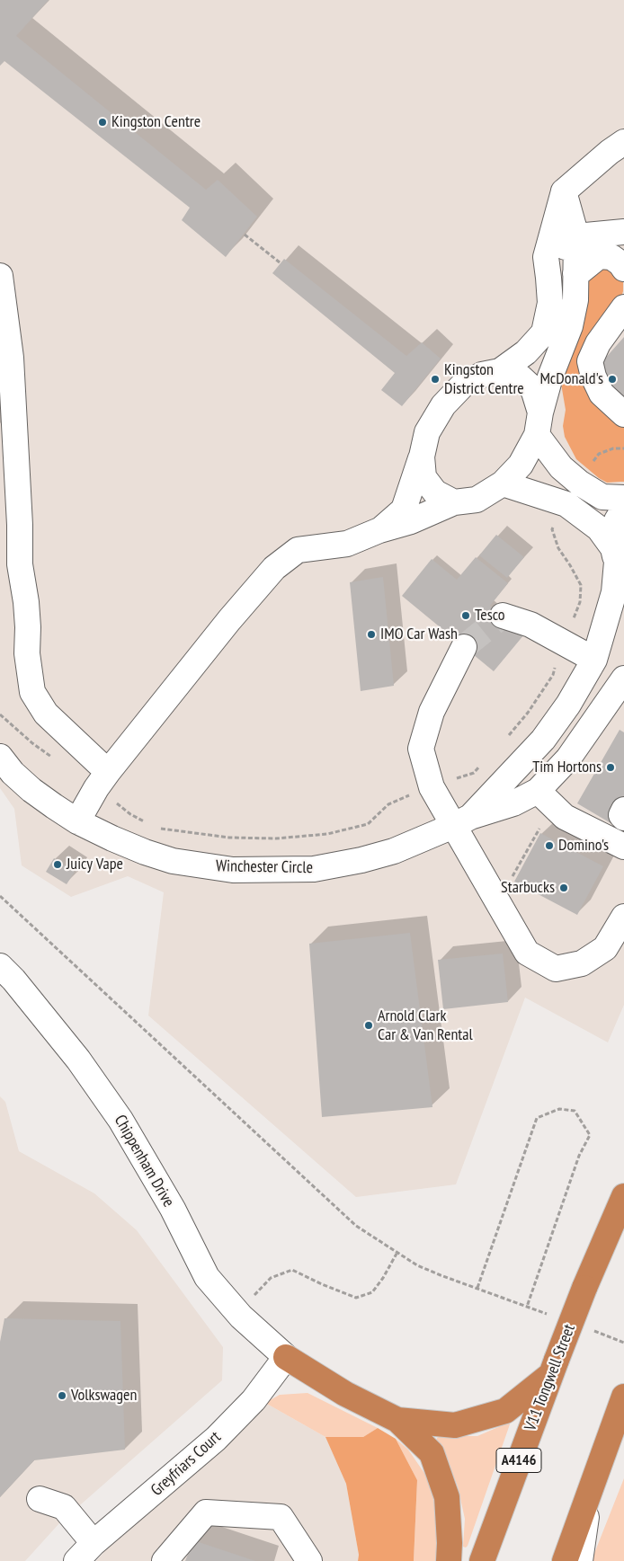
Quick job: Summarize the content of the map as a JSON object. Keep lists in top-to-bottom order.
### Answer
{
  "streets": {
    "highway": ["V11 Tongwell Street", "A4146"],
    "street": ["Winchester Circle", "Chippenham Drive", "Greyfriars Court"]
  },
  "crossings": [
    ["Chippenham Drive", "Greyfriars Court"]
  ],
  "places": [
    "Kingston Centre",
    "Kingston District Centre",
    "McDonald's",
    "Tesco",
    "IMO Car Wash",
    "Tim Hortons",
    "Domino's",
    "Juicy Vape",
    "Starbucks",
    "Arnold Clark Car & Van Rental",
    "Volkswagen"
  ]
}
